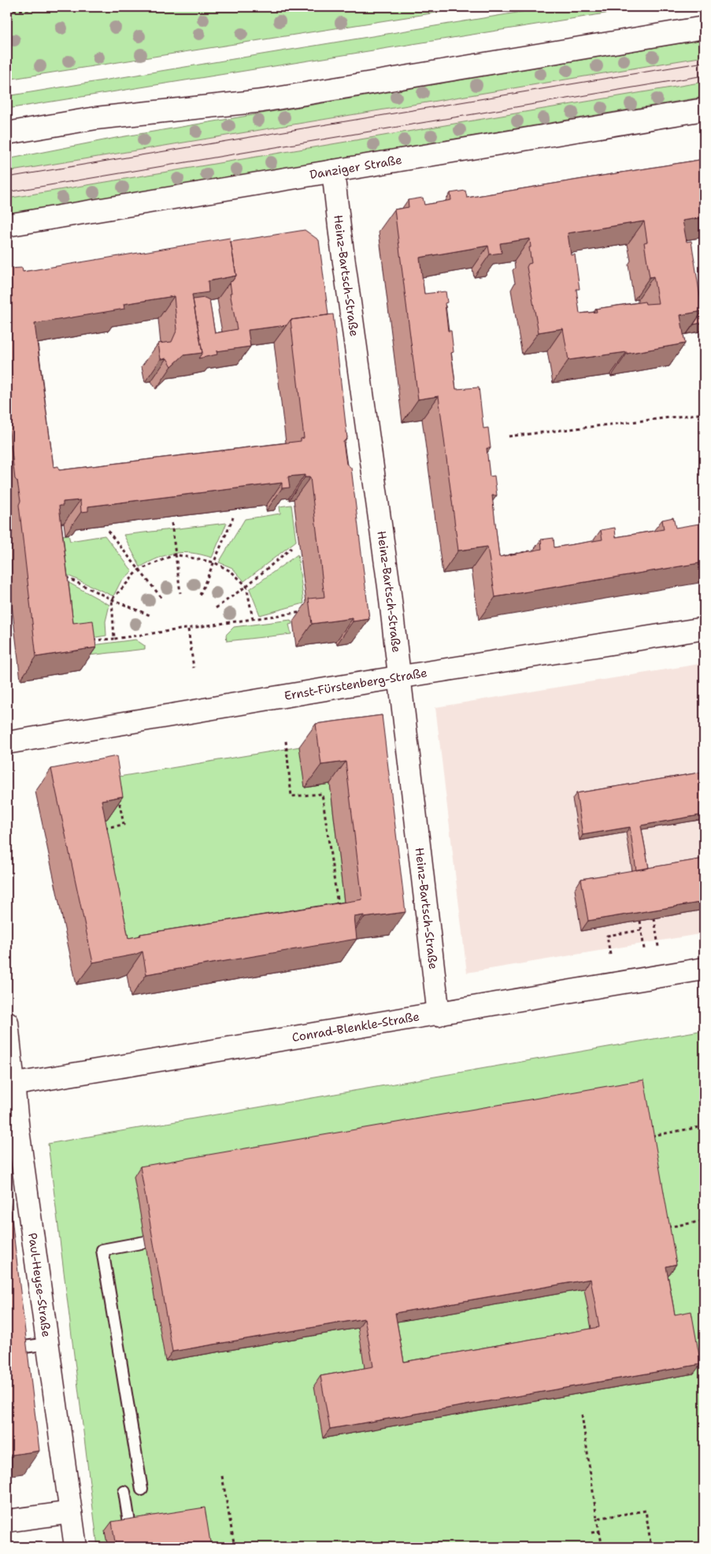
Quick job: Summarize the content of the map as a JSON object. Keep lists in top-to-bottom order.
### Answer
{
  "streets": {
    "street": [
      "Danziger Straße",
      "Heinz-Bartsch-Straße",
      "Ernst-Fürstenberg-Straße",
      "Conrad-Blenkle-Straße",
      "Paul-Heyse-Straße"
    ]
  },
  "crossings": [
    ["Danziger Straße", "Heinz-Bartsch-Straße"],
    ["Heinz-Bartsch-Straße", "Ernst-Fürstenberg-Straße"],
    ["Heinz-Bartsch-Straße", "Conrad-Blenkle-Straße"],
    ["Conrad-Blenkle-Straße", "Paul-Heyse-Straße"]
  ]
}
